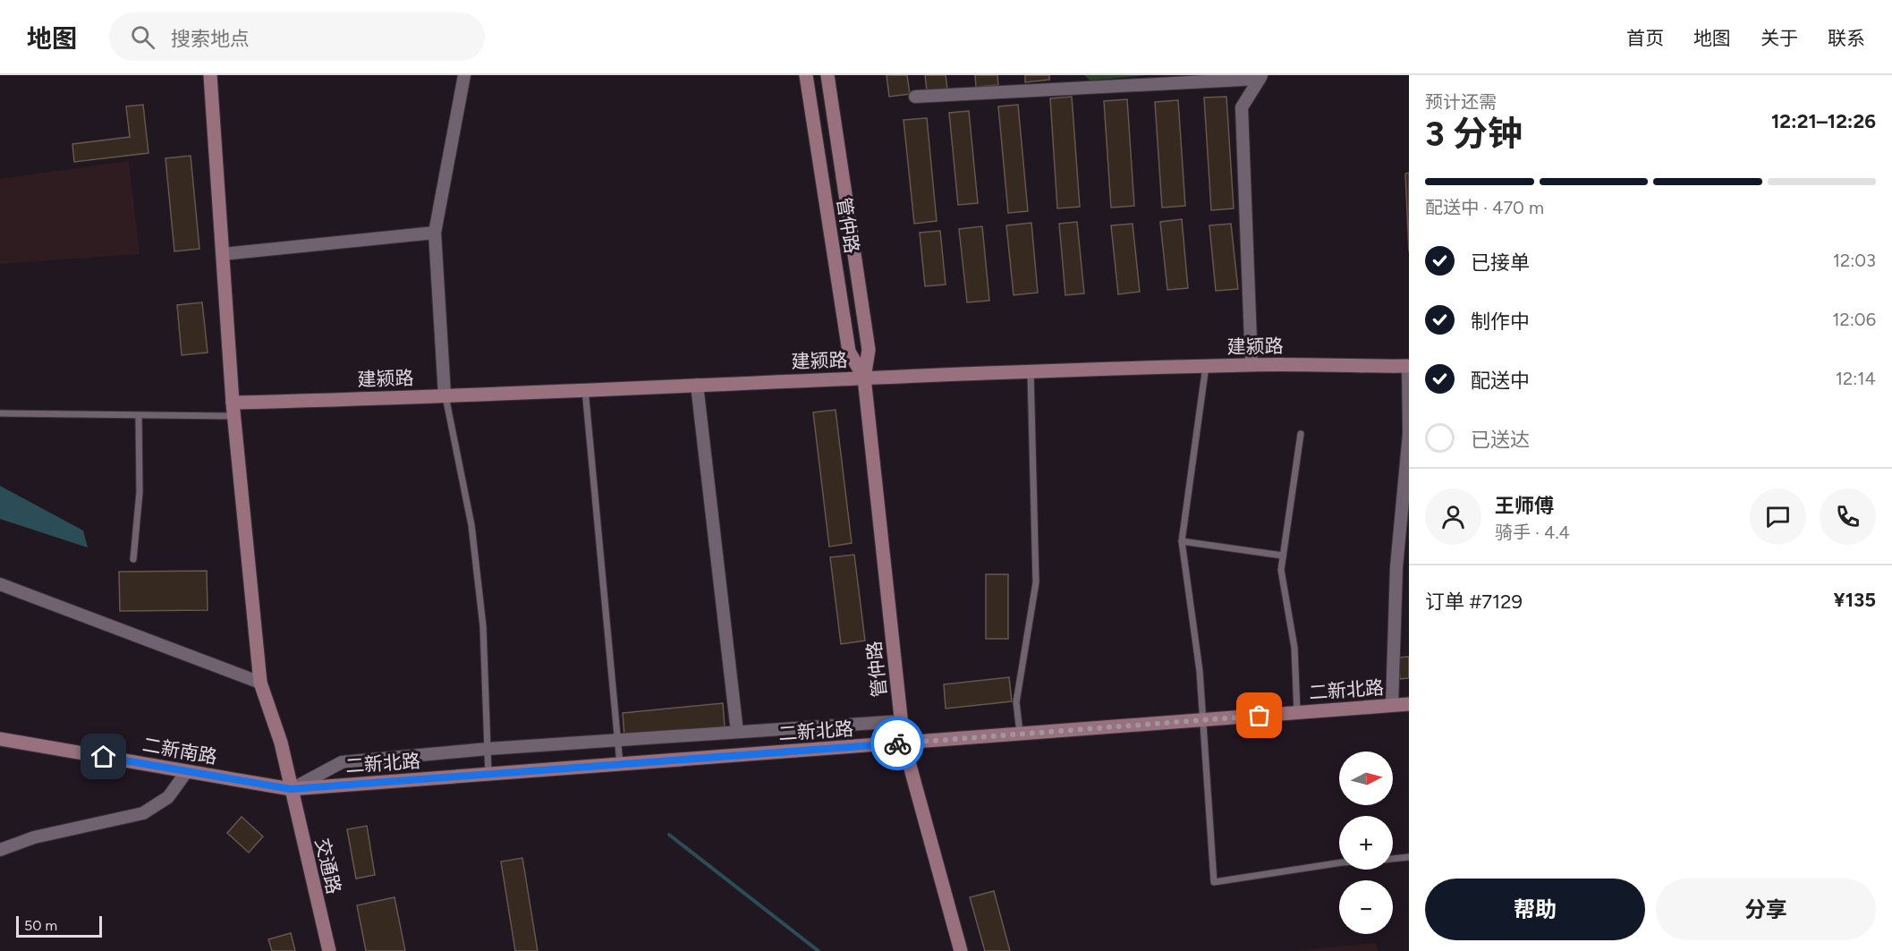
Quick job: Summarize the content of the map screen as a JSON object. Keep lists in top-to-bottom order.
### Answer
{
  "streets": {
    "street": [
      "管仲路",
      "建颍路",
      "二新北路",
      "二新南路",
      "交通路"
    ]
  },
  "crossings": [
    ["管仲路", "建颍路"],
    ["管仲路", "二新北路"],
    ["建颍路", "交通路"],
    ["二新北路", "二新南路"],
    ["二新北路", "交通路"],
    ["二新南路", "交通路"]
  ],
  "scale_bar": "50 m",
  "north": "right",
  "page": {
    "header": "地图",
    "search": "搜索地点",
    "nav": [
      "首页",
      "地图",
      "关于",
      "联系"
    ],
    "heading": ["3 分钟", "预计还需", "12:21–12:26"],
    "panel": [
      "王师傅",
      "骑手 · 4.4",
      "订单 #7129",
      "¥135"
    ],
    "bar": "配送中 · 470 m",
    "list": [
      ["已接单", "12:03"],
      ["制作中", "12:06"],
      ["配送中", "12:14"],
      "已送达"
    ],
    "map_buttons": ["+", "−"],
    "buttons": ["帮助", "分享"],
    "scale": "50 m"
  }
}
